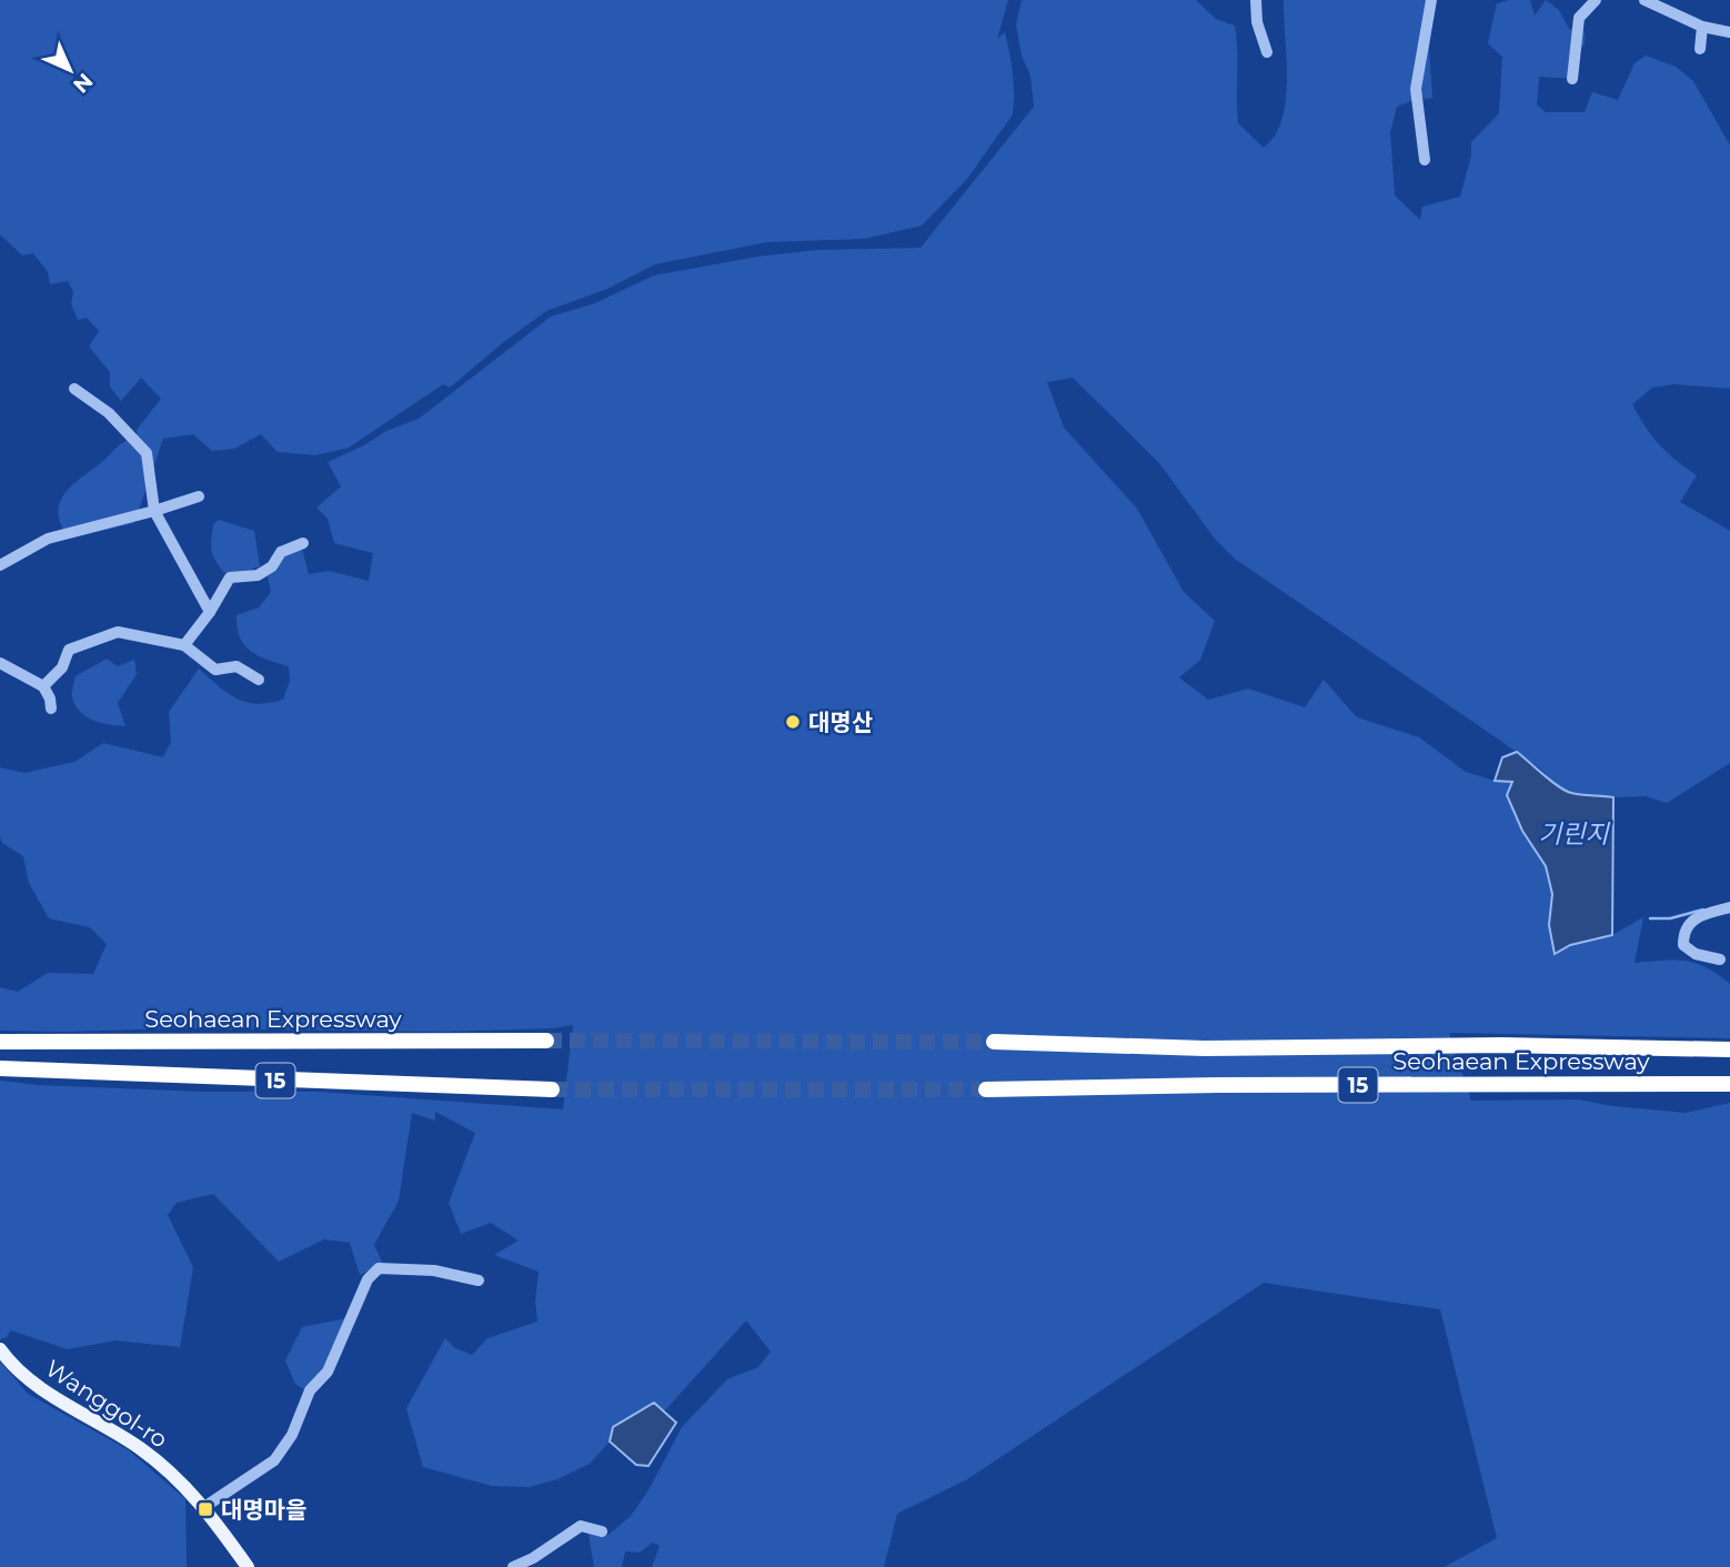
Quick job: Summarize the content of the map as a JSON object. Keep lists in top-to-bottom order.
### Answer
{
  "streets": {
    "highway": ["Seohaean Expressway", "15"],
    "main road": ["Wanggol-ro"]
  },
  "water": ["기린지"],
  "places": {
    "other": ["대명산"],
    "transit": ["대명마을"]
  },
  "north": "bottom right"
}
